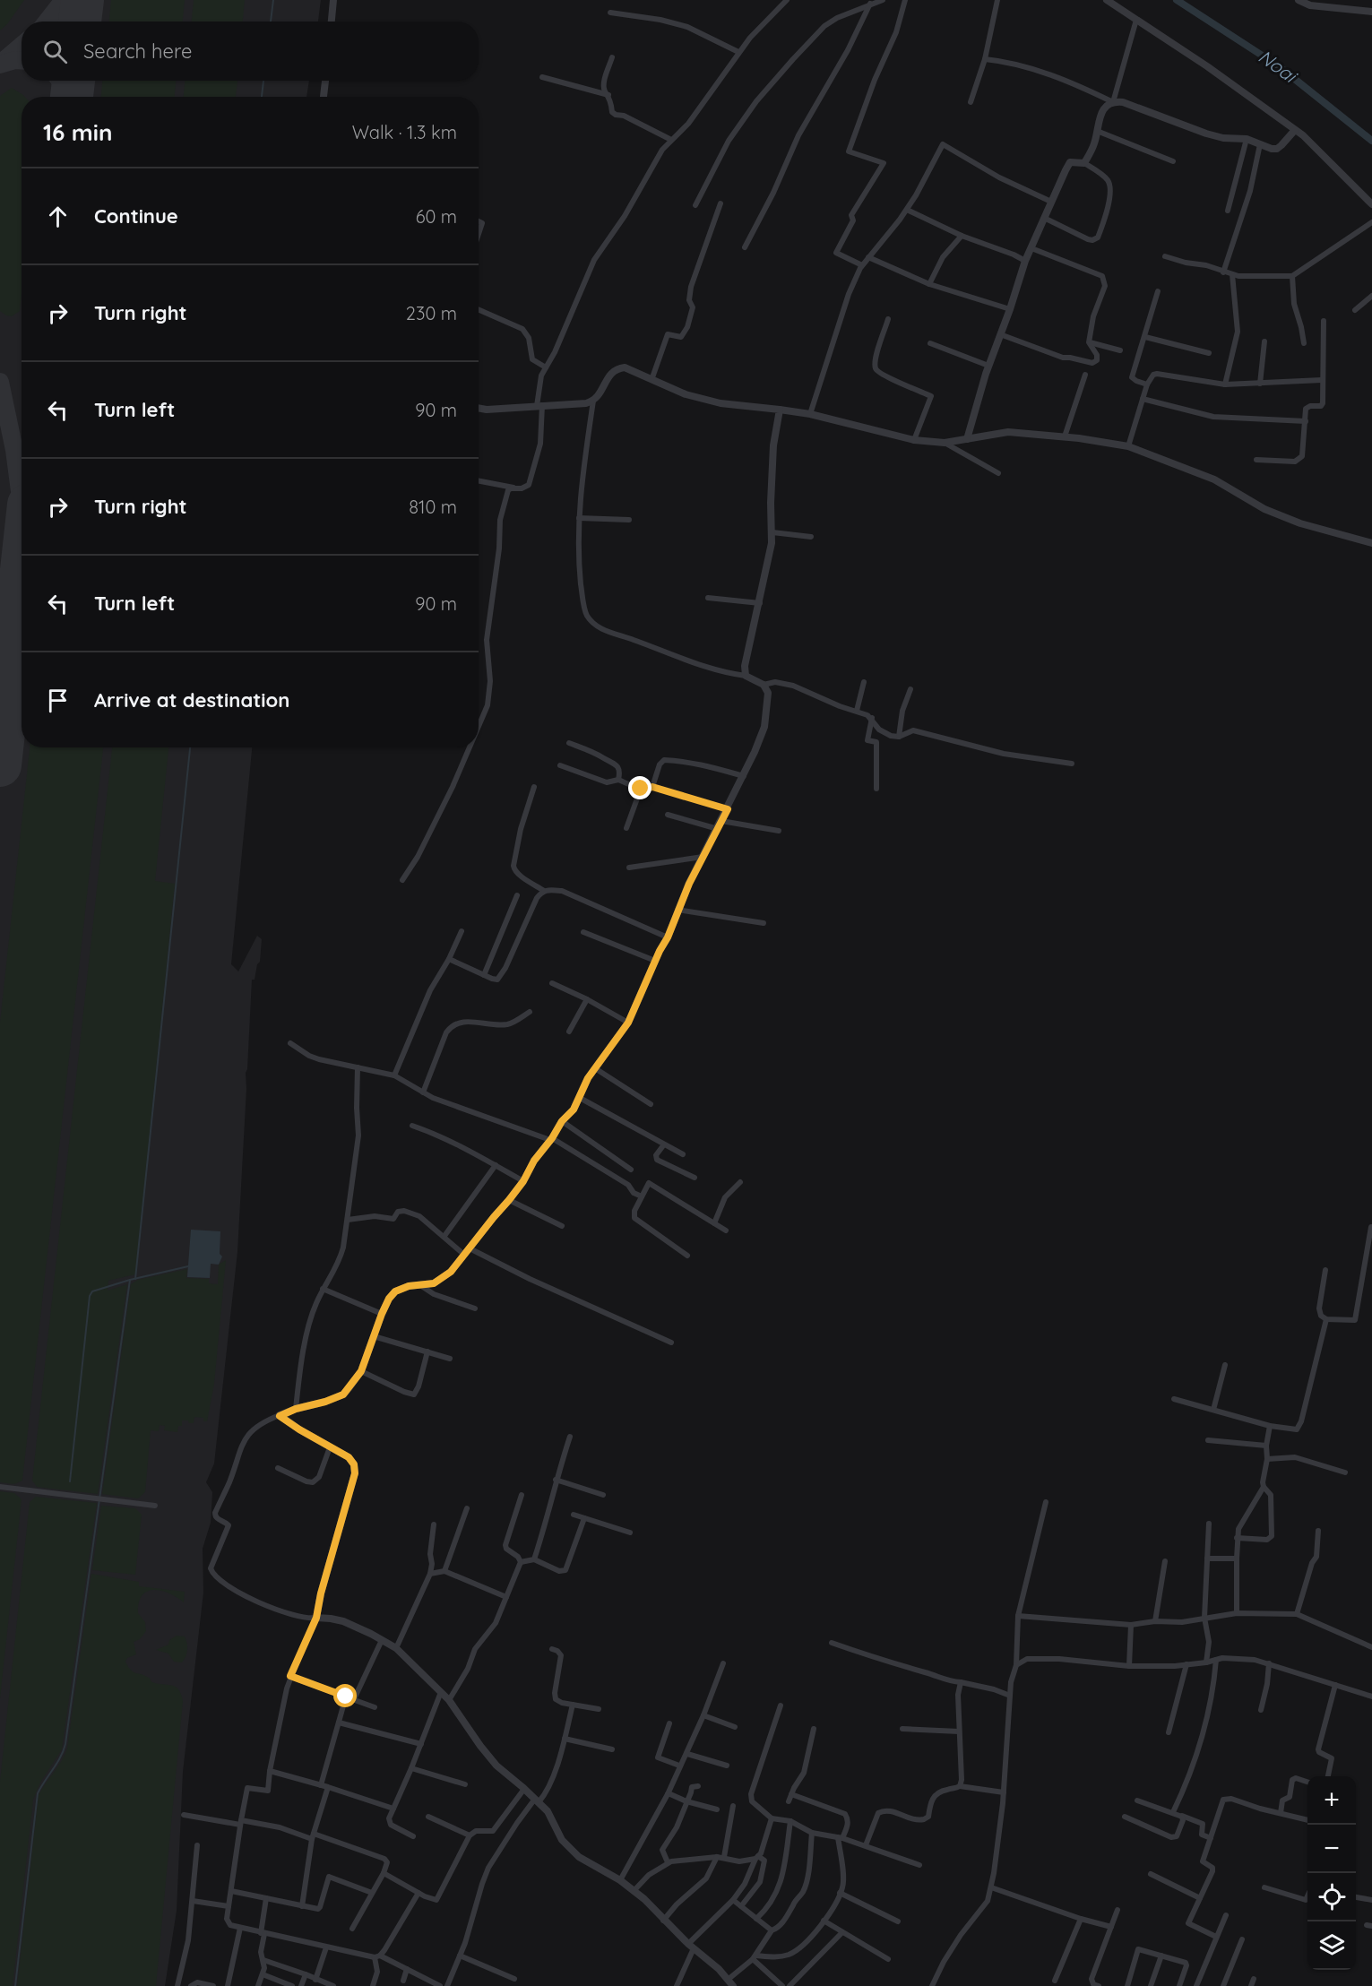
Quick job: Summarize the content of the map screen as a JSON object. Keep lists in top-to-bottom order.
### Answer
{
  "water": ["Noai"],
  "page": {
    "search": "Search here",
    "heading": ["16 min", "Walk · 1.3 km"],
    "list": [
      ["Continue", "60 m"],
      ["Turn right", "230 m"],
      ["Turn left", "90 m"],
      ["Turn right", "810 m"],
      ["Turn left", "90 m"],
      "Arrive at destination"
    ],
    "map_buttons": ["+", "−"]
  }
}
